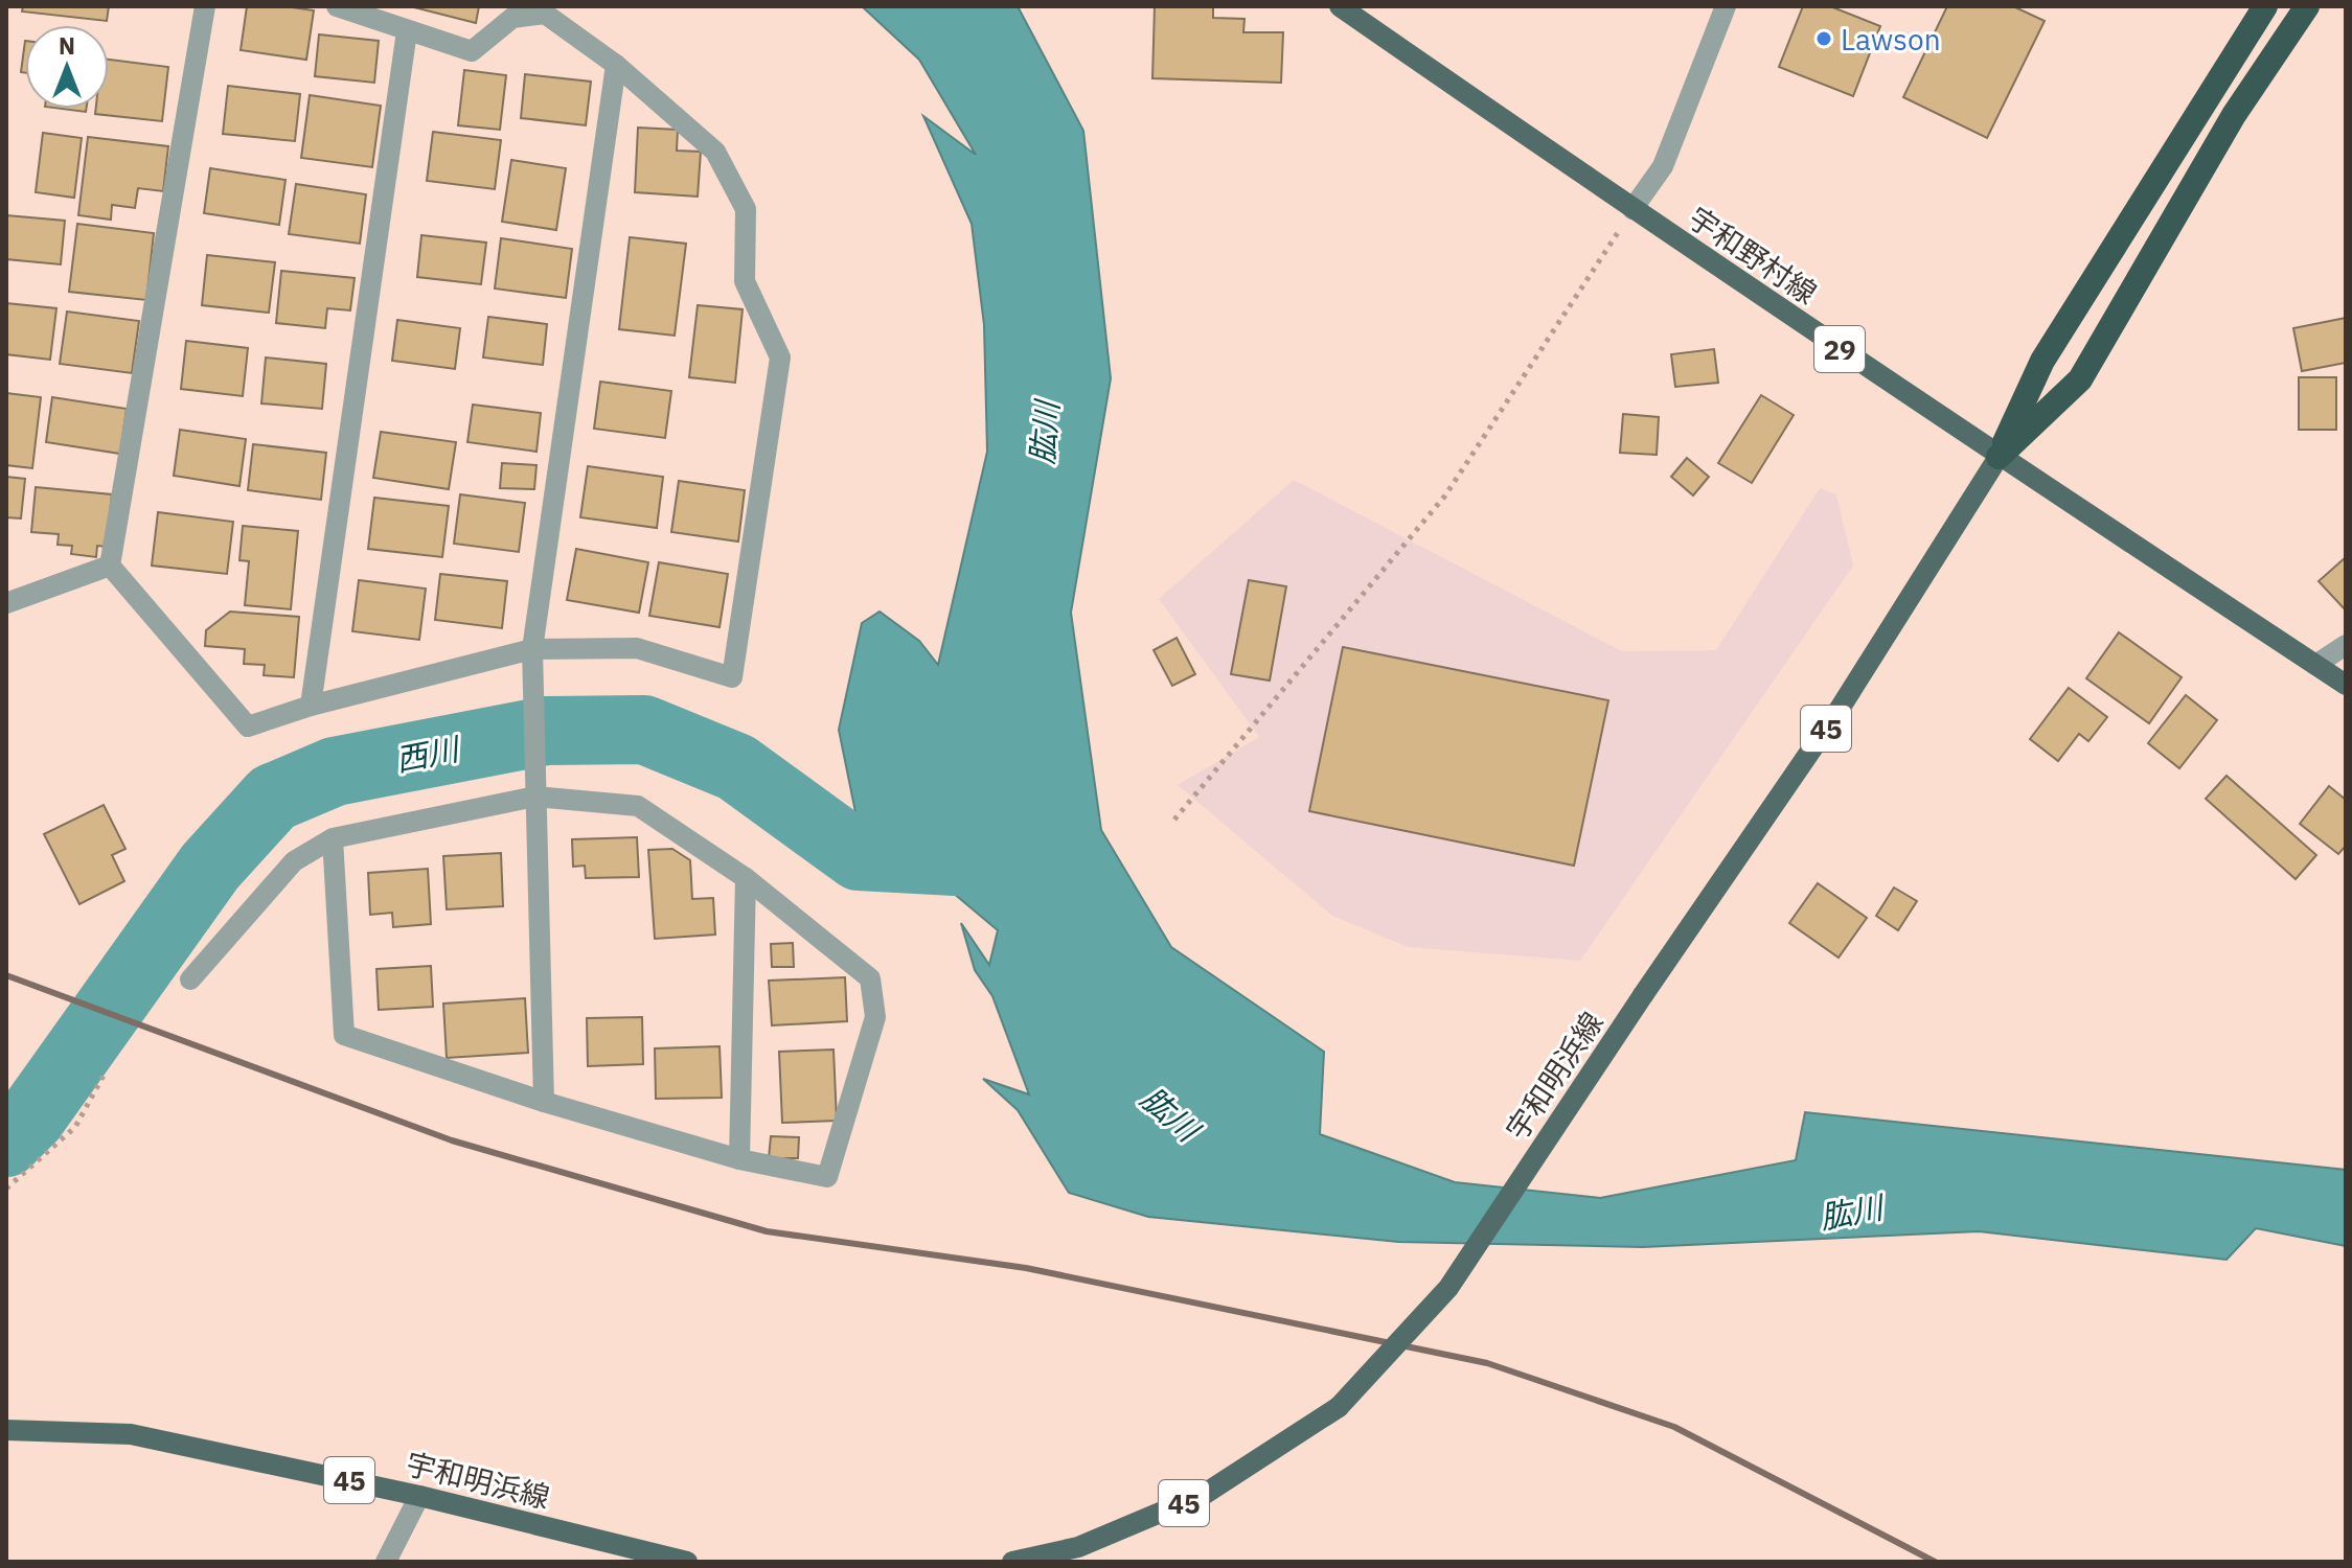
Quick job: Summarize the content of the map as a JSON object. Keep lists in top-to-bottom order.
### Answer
{
  "streets": {
    "main road": [
      "宇和野村線",
      "29",
      "45",
      "宇和明浜線"
    ]
  },
  "crossings": [
    ["宇和野村線", "宇和明浜線"]
  ],
  "water": ["肱川", "西川"],
  "places": ["Lawson"],
  "north": "top"
}
